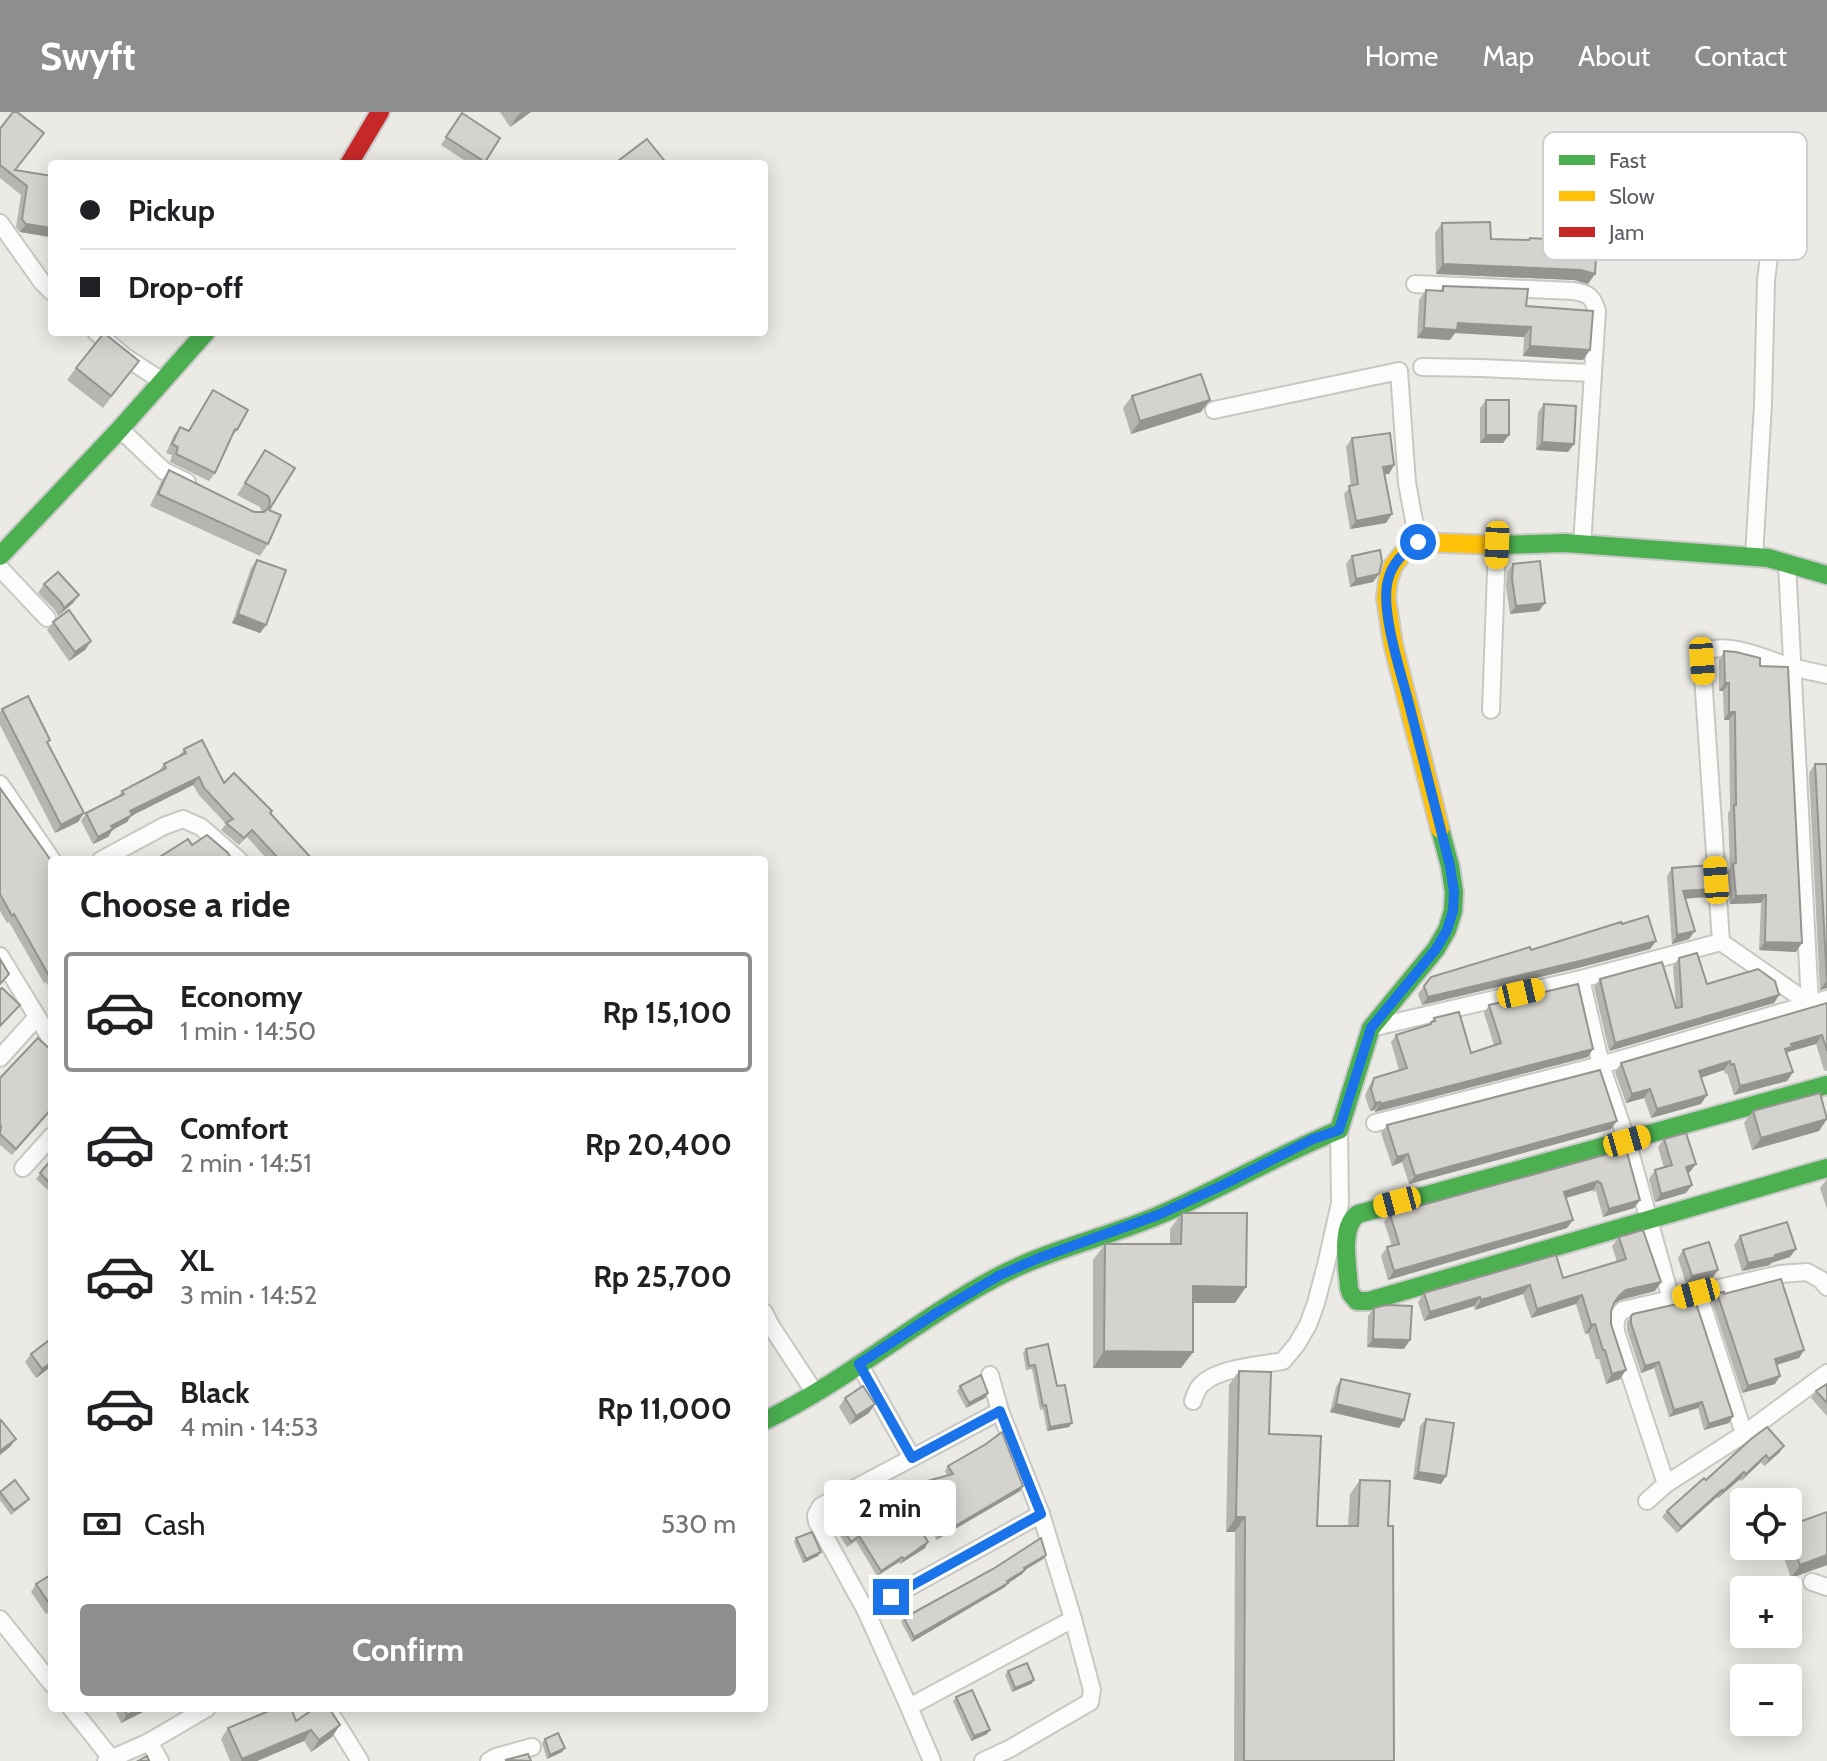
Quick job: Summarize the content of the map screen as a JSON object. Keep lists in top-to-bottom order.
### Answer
{
  "legend": ["Fast", "Slow", "Jam"],
  "page": {
    "header": "Swyft",
    "nav": [
      "Home",
      "Map",
      "About",
      "Contact"
    ],
    "banner": ["Pickup", "Drop-off"],
    "heading": "Choose a ride",
    "list": [
      {
        "name": "Economy",
        "note": "1 min · 14:50",
        "value": "Rp 15,100"
      },
      {
        "name": "Comfort",
        "note": "2 min · 14:51",
        "value": "Rp 20,400"
      },
      {
        "name": "XL",
        "note": "3 min · 14:52",
        "value": "Rp 25,700"
      },
      {
        "name": "Black",
        "note": "4 min · 14:53",
        "value": "Rp 11,000"
      }
    ],
    "bubble": "2 min",
    "pay": ["Cash", "530 m"],
    "map_buttons": ["+", "−"],
    "buttons": "Confirm"
  }
}
